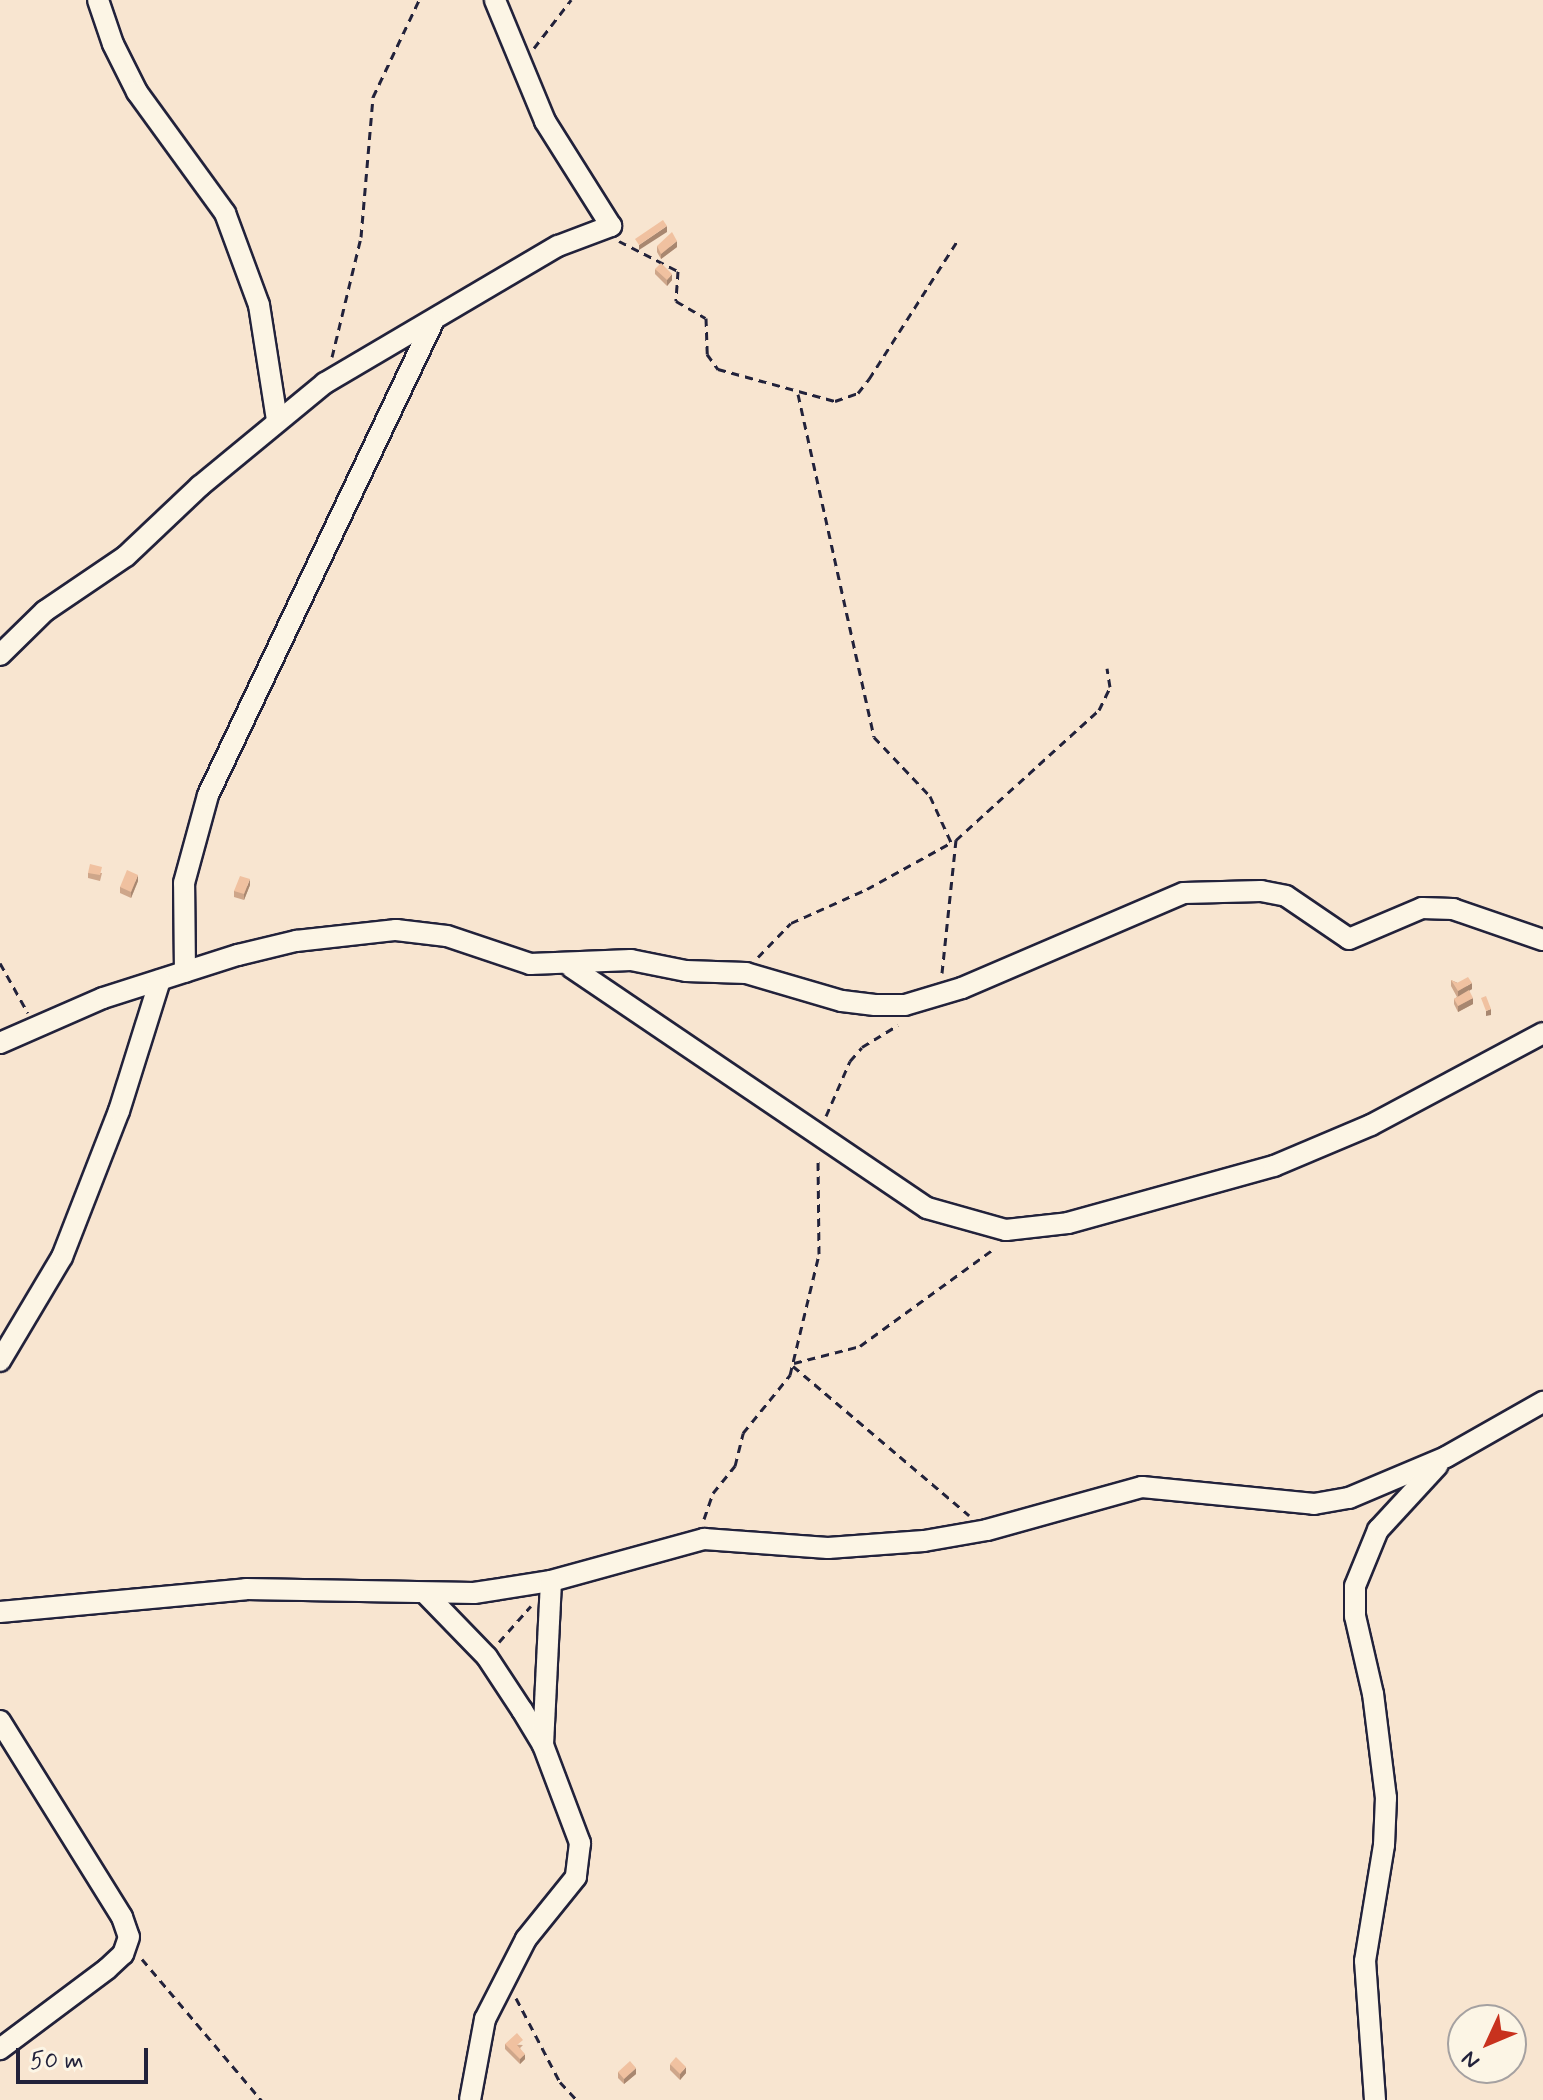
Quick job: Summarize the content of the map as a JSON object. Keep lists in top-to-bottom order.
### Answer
{
  "scale_bar": "50 m",
  "north": "bottom left"
}
